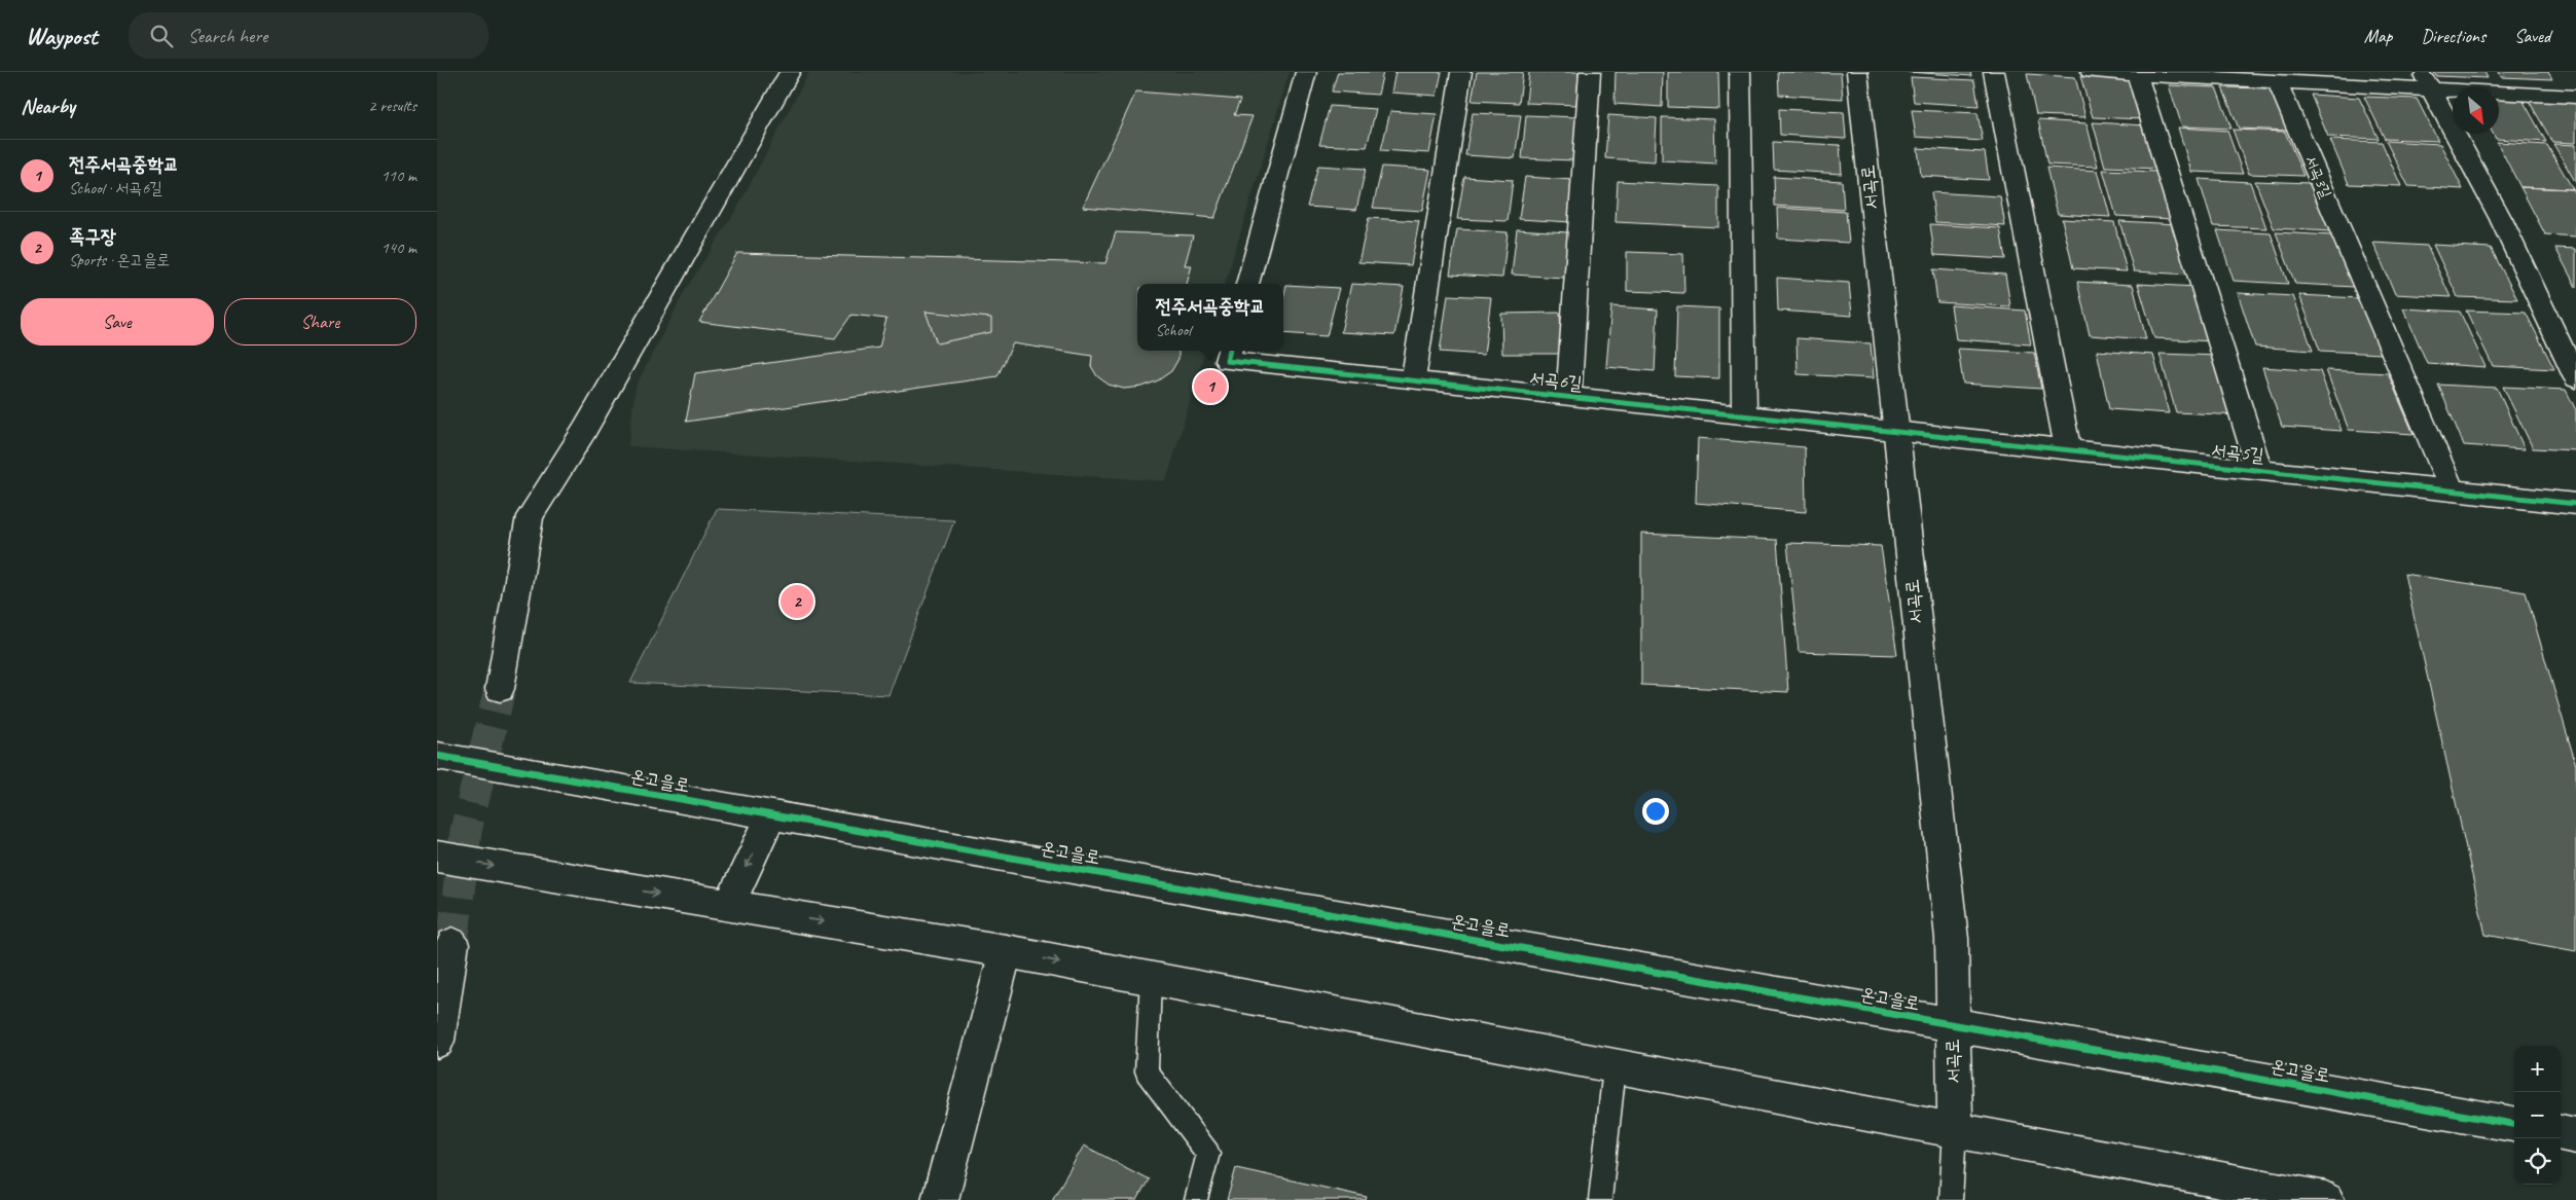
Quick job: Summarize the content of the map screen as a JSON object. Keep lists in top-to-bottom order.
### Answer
{
  "streets": {
    "street": [
      "서곡3길",
      "서곡로",
      "서곡6길",
      "서곡5길",
      "온고을로"
    ]
  },
  "crossings": [
    ["서곡3길", "서곡5길"],
    ["서곡로", "서곡6길"],
    ["서곡로", "서곡5길"],
    ["서곡로", "온고을로"],
    ["서곡6길", "서곡5길"]
  ],
  "north": "bottom right",
  "page": {
    "header": "Waypost",
    "search": "Search here",
    "nav": ["Map", "Directions", "Saved"],
    "heading": ["Nearby", "2 results"],
    "list": [
      {
        "mark": "1",
        "name": "전주서곡중학교",
        "note": "School · 서곡6길",
        "value": "110 m"
      },
      {
        "mark": "2",
        "name": "족구장",
        "note": "Sports · 온고을로",
        "value": "140 m"
      }
    ],
    "buttons": ["Save", "Share"],
    "popup": ["전주서곡중학교", "School"],
    "pins": ["1", "2"],
    "map_buttons": ["+", "−"]
  }
}
